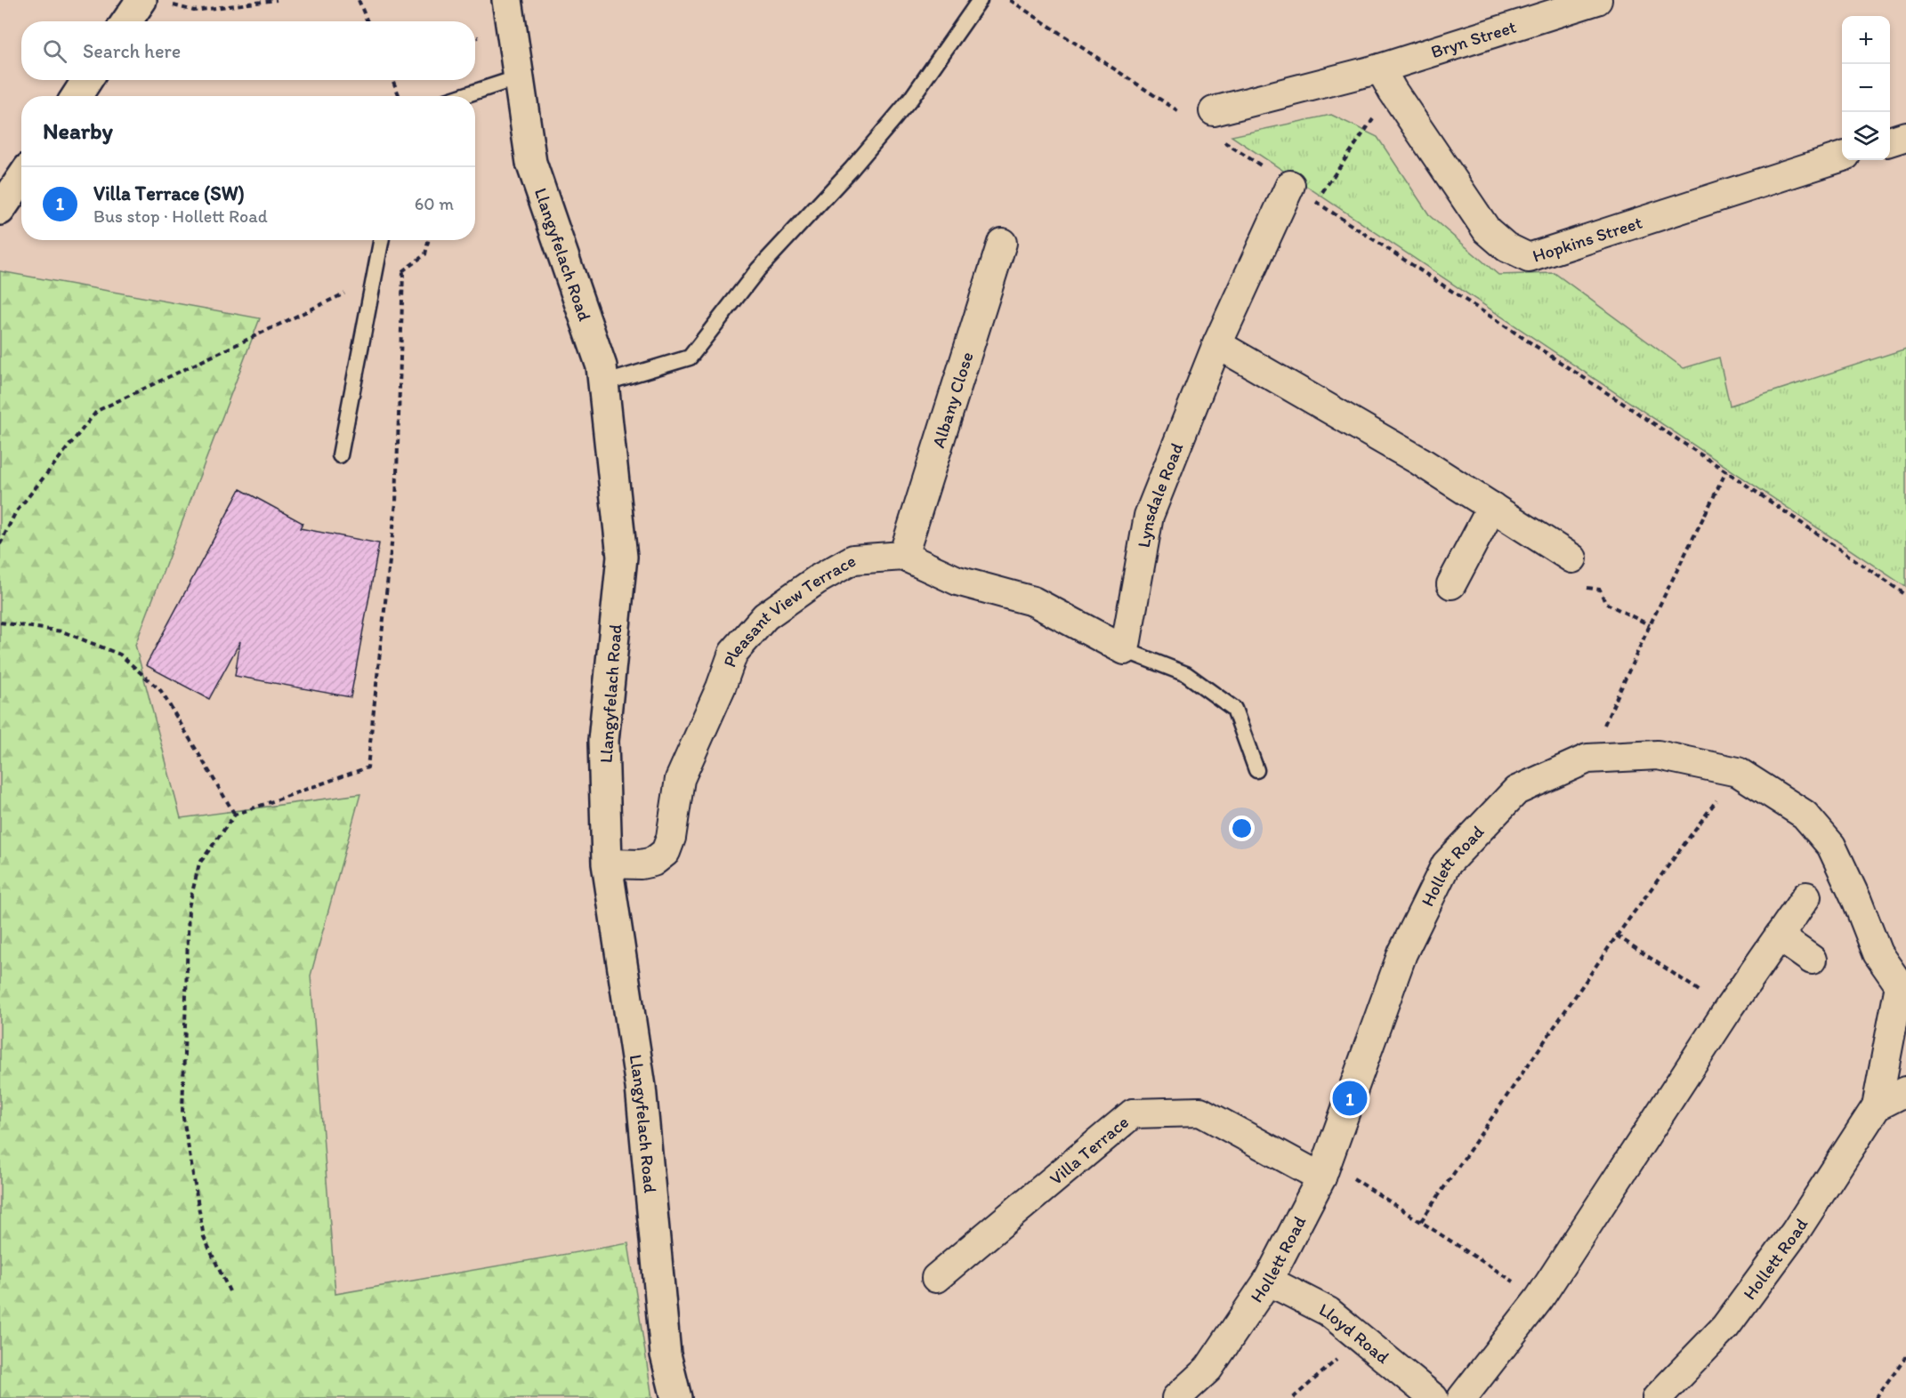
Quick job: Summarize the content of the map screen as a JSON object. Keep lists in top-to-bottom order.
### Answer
{
  "streets": {
    "main road": ["Llangyfelach Road"],
    "street": [
      "Bryn Street",
      "Hopkins Street",
      "Albany Close",
      "Lynsdale Road",
      "Pleasant View Terrace",
      "Hollett Road",
      "Villa Terrace",
      "Lloyd Road"
    ]
  },
  "crossings": [
    ["Bryn Street", "Hopkins Street"],
    ["Llangyfelach Road", "Pleasant View Terrace"],
    ["Albany Close", "Pleasant View Terrace"],
    ["Lynsdale Road", "Pleasant View Terrace"],
    ["Hollett Road", "Villa Terrace"],
    ["Hollett Road", "Lloyd Road"]
  ],
  "page": {
    "map_buttons": ["+", "−"],
    "search": "Search here",
    "heading": "Nearby",
    "list": [
      {
        "mark": "1",
        "name": "Villa Terrace (SW)",
        "note": "Bus stop · Hollett Road",
        "value": "60 m"
      }
    ],
    "pins": "1"
  }
}
